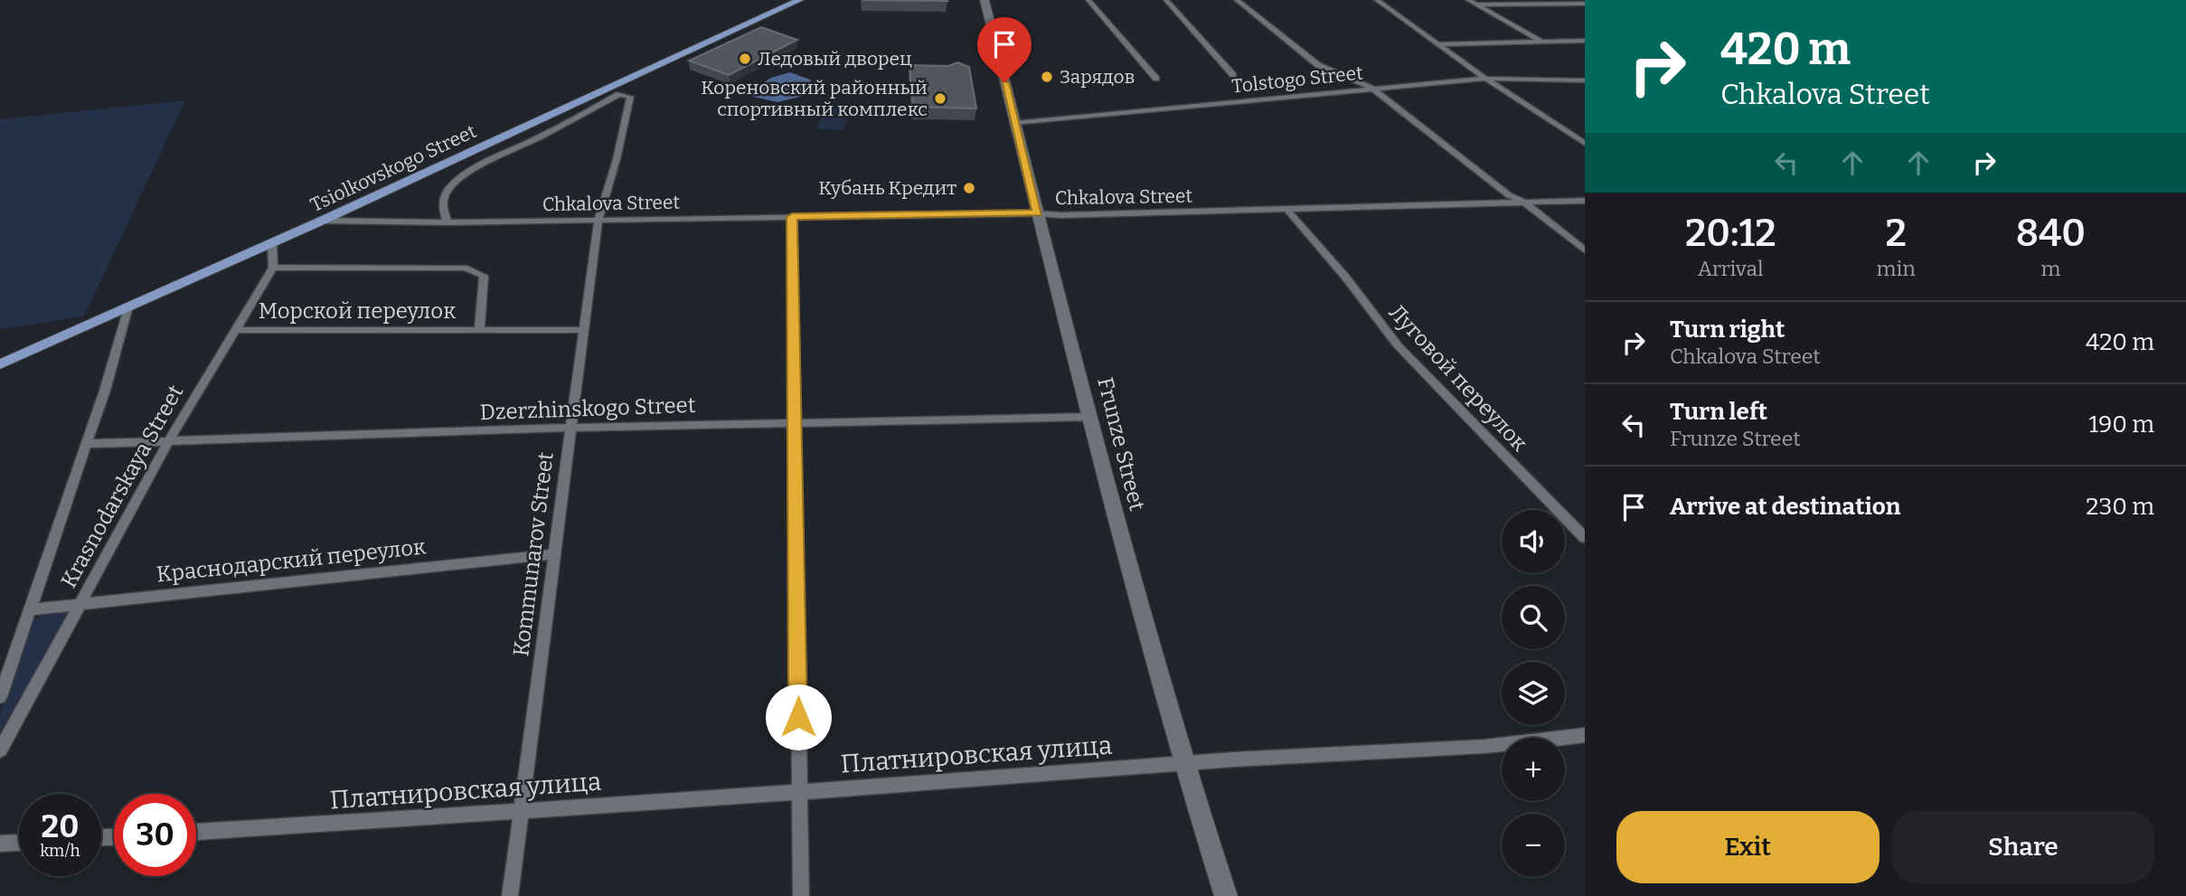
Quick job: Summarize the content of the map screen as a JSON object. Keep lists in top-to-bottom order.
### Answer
{
  "streets": {
    "main road": ["Tsiolkovskogo Street", "Frunze Street"],
    "street": [
      "Tolstogo Street",
      "Chkalova Street",
      "Морской переулок",
      "Луговой переулок",
      "Dzerzhinskogo Street",
      "Krasnodarskaya Street",
      "Kommunarov Street",
      "Краснодарский переулок",
      "Платнировская улица"
    ]
  },
  "crossings": [
    ["Tolstogo Street", "Frunze Street"],
    ["Tsiolkovskogo Street", "Chkalova Street"],
    ["Tsiolkovskogo Street", "Krasnodarskaya Street"],
    ["Chkalova Street", "Луговой переулок"],
    ["Chkalova Street", "Frunze Street"],
    ["Chkalova Street", "Kommunarov Street"],
    ["Морской переулок", "Krasnodarskaya Street"],
    ["Морской переулок", "Kommunarov Street"],
    ["Dzerzhinskogo Street", "Frunze Street"],
    ["Dzerzhinskogo Street", "Krasnodarskaya Street"],
    ["Dzerzhinskogo Street", "Kommunarov Street"],
    ["Frunze Street", "Платнировская улица"],
    ["Krasnodarskaya Street", "Краснодарский переулок"],
    ["Kommunarov Street", "Краснодарский переулок"],
    ["Kommunarov Street", "Платнировская улица"]
  ],
  "places": [
    "Ледовый дворец",
    "Зарядов",
    "Кореновский районный спортивный комплекс",
    "Кубань Кредит"
  ],
  "page": {
    "turn": ["420 m", "Chkalova Street"],
    "eta": [
      "20:12",
      "Arrival",
      "2",
      "min",
      "840",
      "m"
    ],
    "list": [
      {
        "name": "Turn right",
        "note": "Chkalova Street",
        "value": "420 m"
      },
      {
        "name": "Turn left",
        "note": "Frunze Street",
        "value": "190 m"
      },
      {
        "name": "Arrive at destination",
        "value": "230 m"
      }
    ],
    "map_buttons": ["+", "−"],
    "speed": "20 km/h",
    "limit": "30",
    "buttons": ["Exit", "Share"]
  }
}
